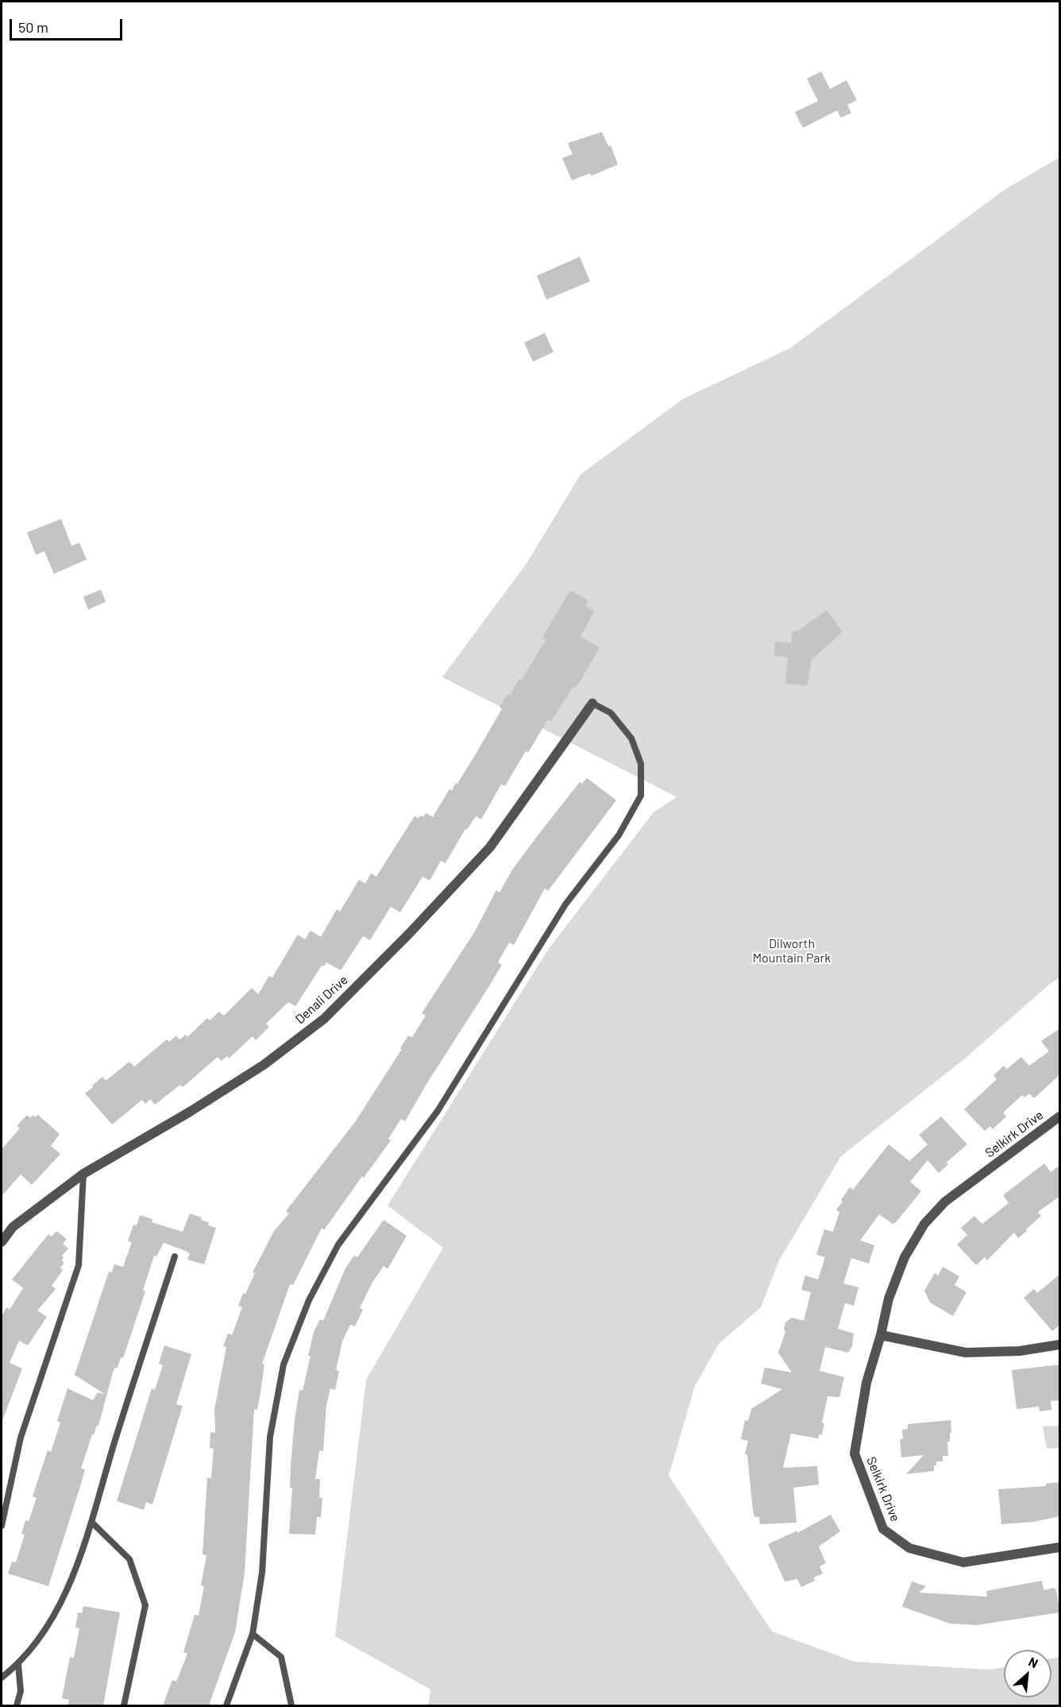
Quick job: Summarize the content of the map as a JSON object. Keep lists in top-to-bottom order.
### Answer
{
  "streets": {
    "street": ["Denali Drive", "Selkirk Drive"]
  },
  "parks": ["Dilworth Mountain Park"],
  "scale_bar": "50 m",
  "north": "top right"
}
